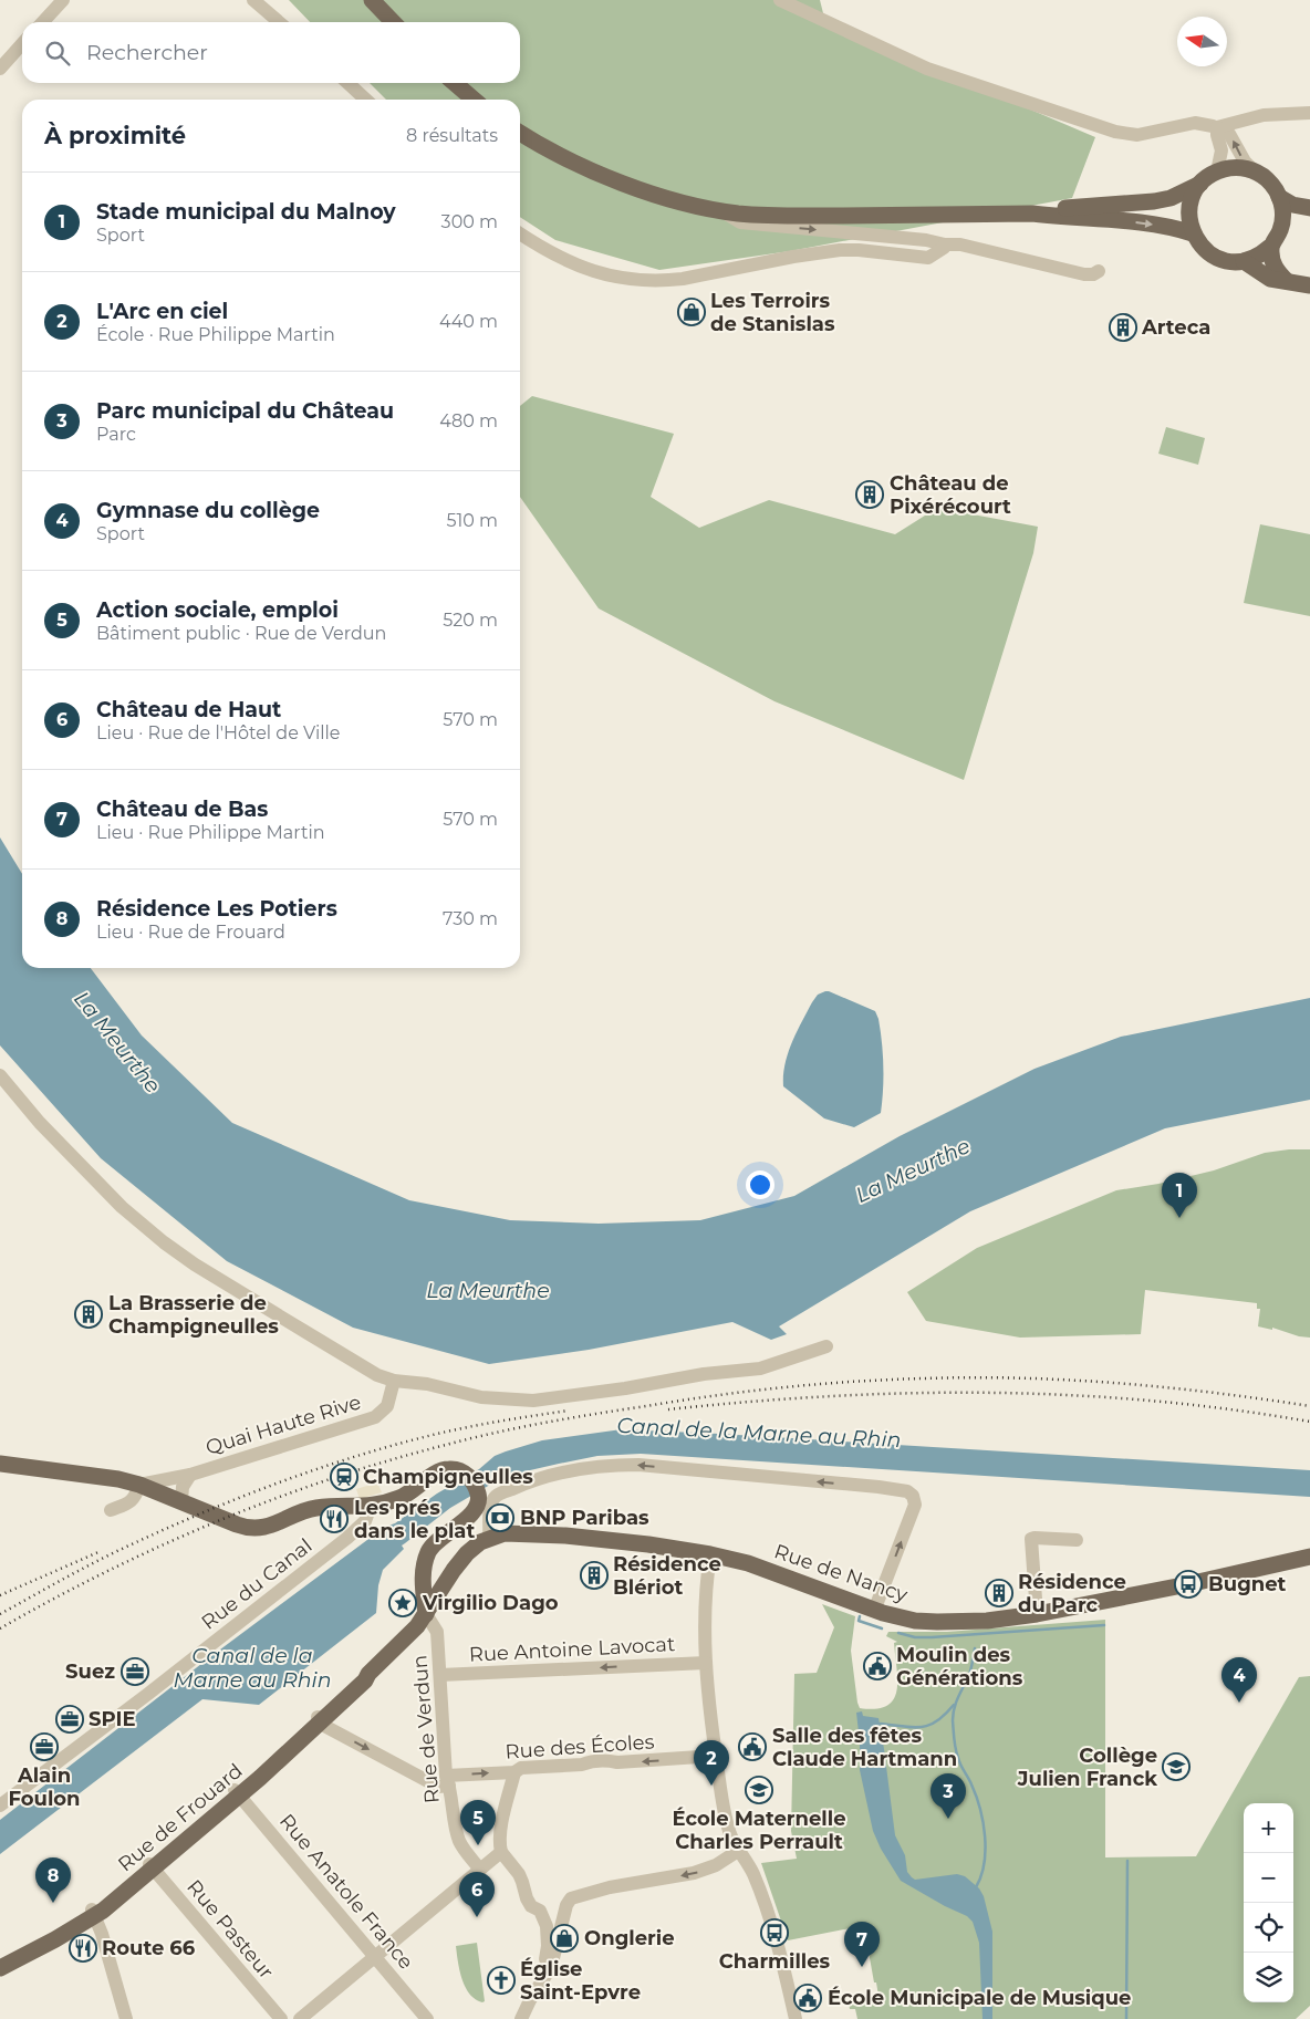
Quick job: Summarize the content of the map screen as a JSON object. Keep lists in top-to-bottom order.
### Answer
{
  "streets": {
    "main road": ["Rue de Nancy", "Rue de Frouard"],
    "street": [
      "Quai Haute Rive",
      "Rue du Canal",
      "Rue Antoine Lavocat",
      "Rue de Verdun",
      "Rue des Écoles",
      "Rue Anatole France",
      "Rue Pasteur"
    ]
  },
  "crossings": [
    ["Rue de Nancy", "Rue de Verdun"],
    ["Rue de Nancy", "Rue de Frouard"],
    ["Rue Antoine Lavocat", "Rue de Verdun"],
    ["Rue de Verdun", "Rue des Écoles"],
    ["Rue de Verdun", "Rue de Frouard"],
    ["Rue des Écoles", "Rue de Frouard"],
    ["Rue de Frouard", "Rue Anatole France"],
    ["Rue de Frouard", "Rue Pasteur"]
  ],
  "one_way": ["Rue Antoine Lavocat"],
  "water": ["La Meurthe", "Canal de la Marne au Rhin"],
  "places": {
    "shop": ["Les Terroirs de Stanislas", "Onglerie"],
    "building": [
      "Arteca",
      "Château de Pixérécourt",
      "La Brasserie de Champigneulles",
      "Résidence Blériot",
      "Résidence du Parc"
    ],
    "station": ["Champigneulles"],
    "bank": ["BNP Paribas"],
    "restaurant": ["Les prés dans le plat", "Route 66"],
    "bus stop": ["Bugnet", "Charmilles"],
    "place": ["Virgilio Dago"],
    "public building": ["Moulin des Générations", "Salle des fêtes Claude Hartmann", "École Municipale de Musique"],
    "office": ["Suez", "SPIE", "Alain Foulon"],
    "school or university": ["Collège Julien Franck", "École Maternelle Charles Perrault"],
    "church": ["Église Saint-Epvre"]
  },
  "north": "left",
  "page": {
    "search": "Rechercher",
    "heading": ["À proximité", "8 résultats"],
    "list": [
      {
        "mark": "1",
        "name": "Stade municipal du Malnoy",
        "note": "Sport",
        "value": "300 m"
      },
      {
        "mark": "2",
        "name": "L'Arc en ciel",
        "note": "École · Rue Philippe Martin",
        "value": "440 m"
      },
      {
        "mark": "3",
        "name": "Parc municipal du Château",
        "note": "Parc",
        "value": "480 m"
      },
      {
        "mark": "4",
        "name": "Gymnase du collège",
        "note": "Sport",
        "value": "510 m"
      },
      {
        "mark": "5",
        "name": "Action sociale, emploi",
        "note": "Bâtiment public · Rue de Verdun",
        "value": "520 m"
      },
      {
        "mark": "6",
        "name": "Château de Haut",
        "note": "Lieu · Rue de l'Hôtel de Ville",
        "value": "570 m"
      },
      {
        "mark": "7",
        "name": "Château de Bas",
        "note": "Lieu · Rue Philippe Martin",
        "value": "570 m"
      },
      {
        "mark": "8",
        "name": "Résidence Les Potiers",
        "note": "Lieu · Rue de Frouard",
        "value": "730 m"
      }
    ],
    "pins": [
      "1",
      "4",
      "2",
      "3",
      "5",
      "8",
      "6",
      "7"
    ],
    "map_buttons": ["+", "−"]
  }
}
